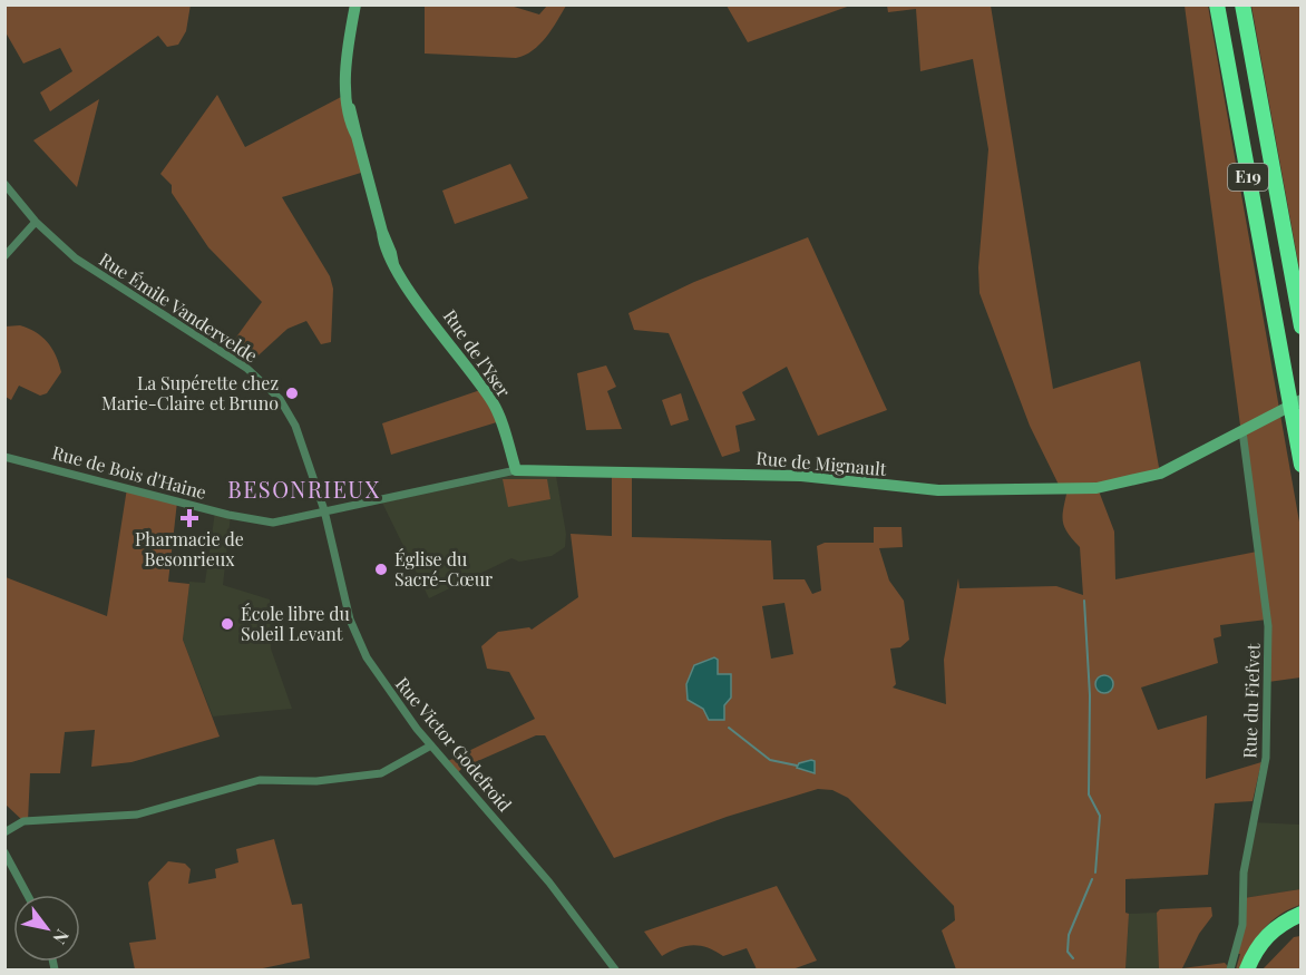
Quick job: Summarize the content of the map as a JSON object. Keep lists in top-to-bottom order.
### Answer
{
  "streets": {
    "highway": ["E19"],
    "street": [
      "Rue Émile Vandervelde",
      "Rue de l'Yser",
      "Rue de Mignault",
      "Rue de Bois d'Haine",
      "Rue du Fiefvet",
      "Rue Victor Godefroid"
    ]
  },
  "crossings": [
    ["Rue Émile Vandervelde", "Rue de Mignault"],
    ["Rue Émile Vandervelde", "Rue de Bois d'Haine"],
    ["Rue Émile Vandervelde", "Rue Victor Godefroid"],
    ["Rue de l'Yser", "Rue de Mignault"],
    ["Rue de Mignault", "Rue de Bois d'Haine"],
    ["Rue de Mignault", "Rue du Fiefvet"],
    ["Rue de Mignault", "Rue Victor Godefroid"],
    ["Rue de Bois d'Haine", "Rue Victor Godefroid"]
  ],
  "districts": ["BESONRIEUX"],
  "places": {
    "other": ["La Supérette chez Marie-Claire et Bruno", "Église du Sacré-Cœur", "École libre du Soleil Levant"],
    "health": ["Pharmacie de Besonrieux"]
  },
  "north": "bottom right"
}
